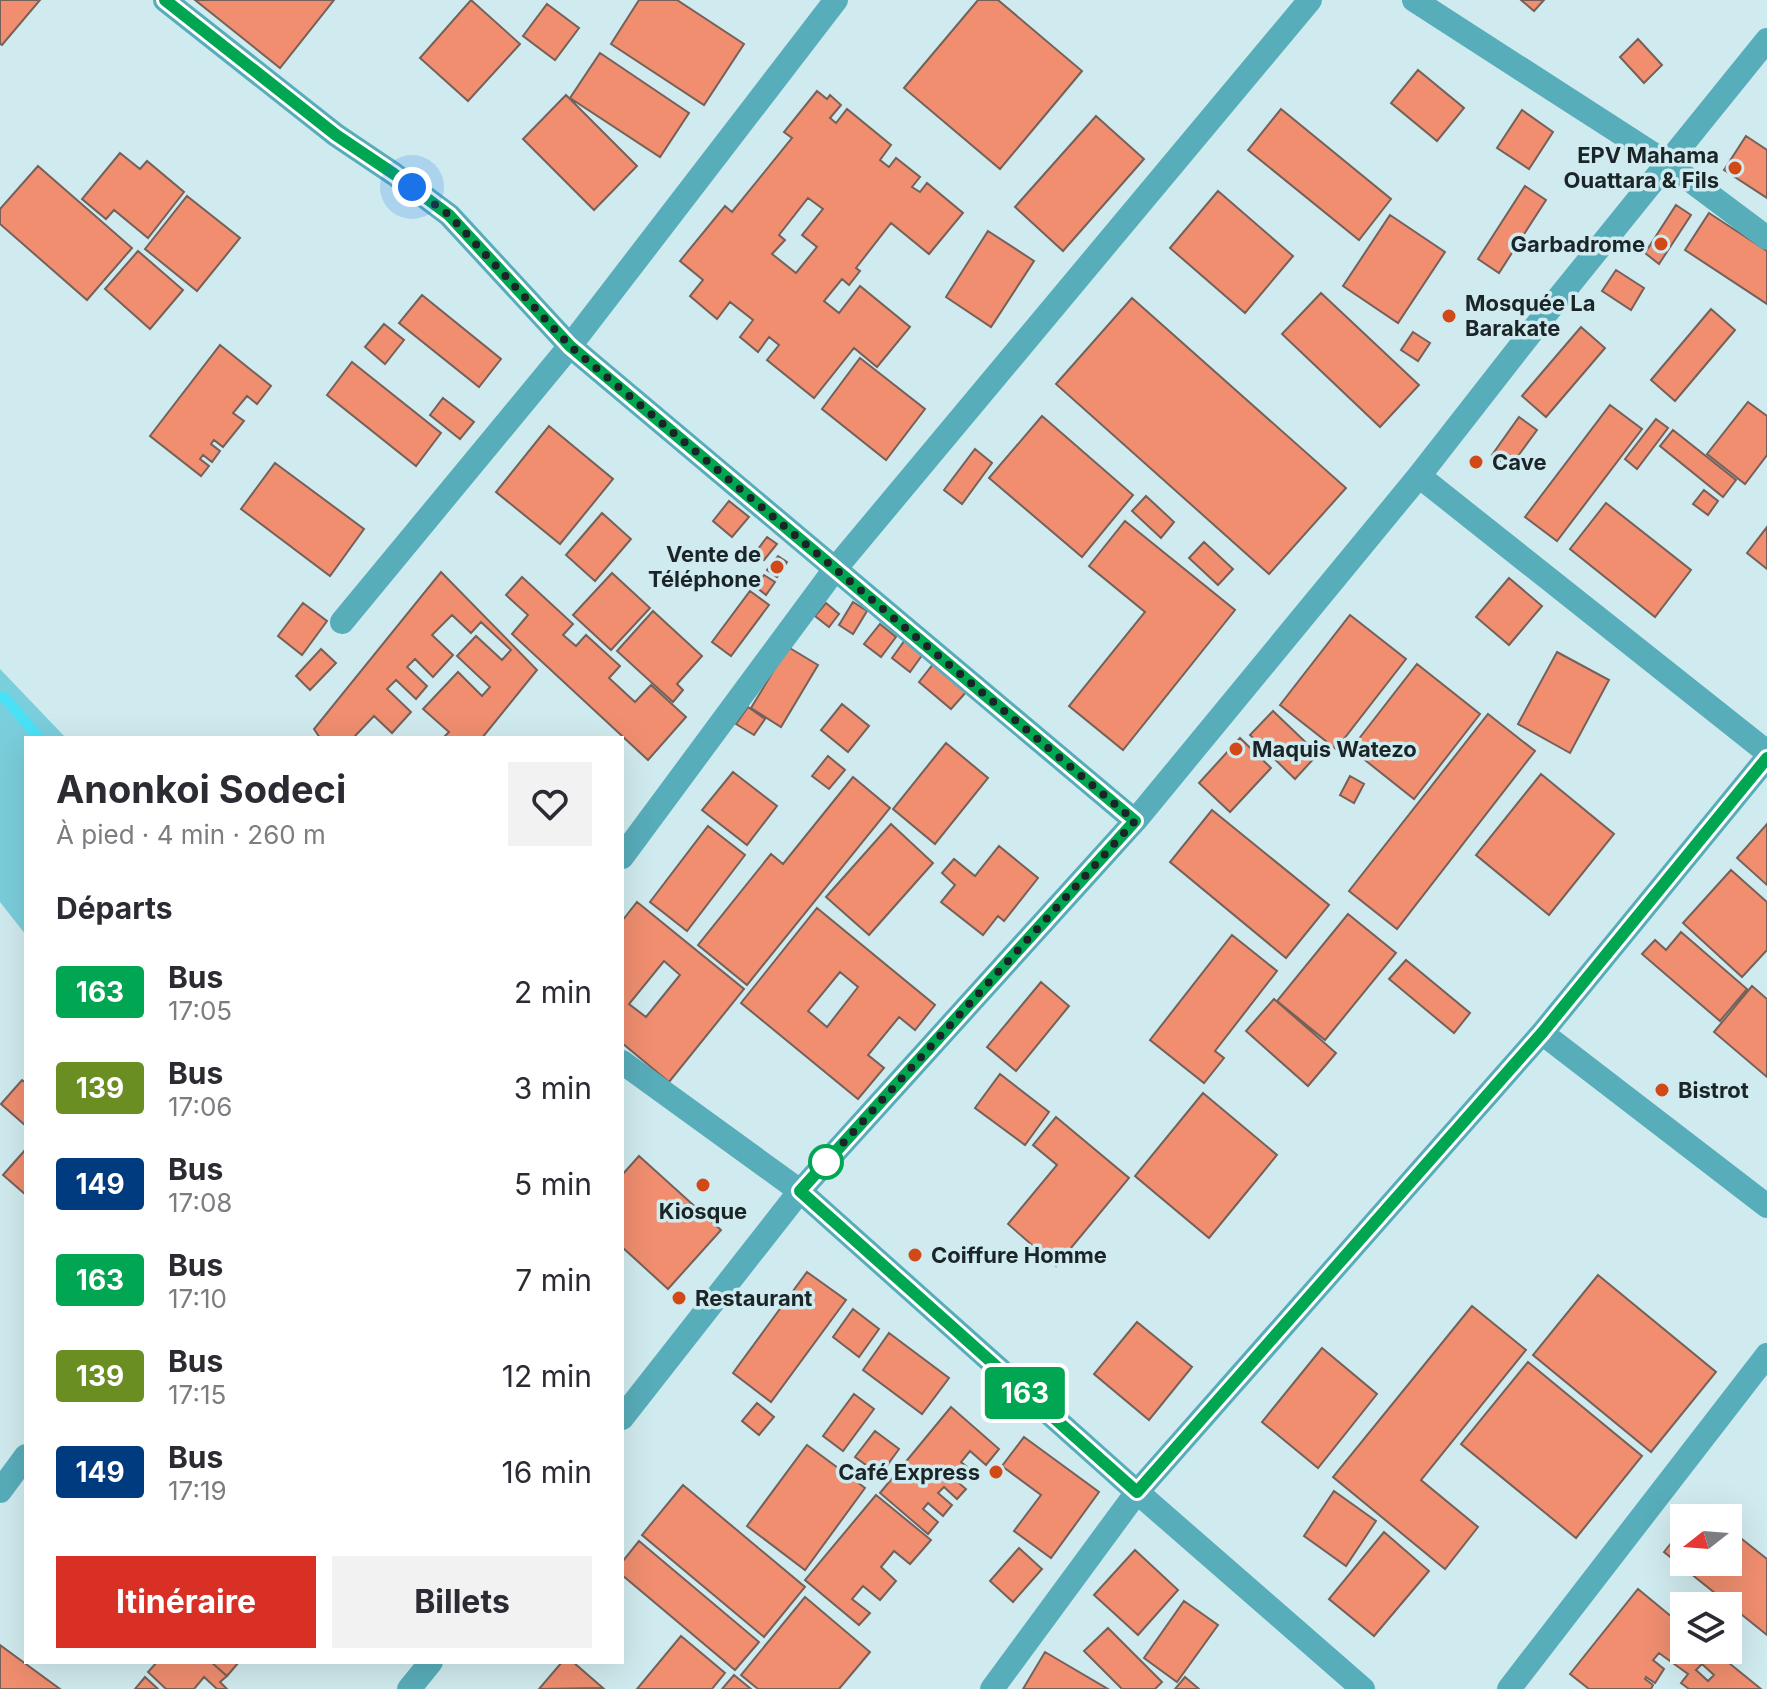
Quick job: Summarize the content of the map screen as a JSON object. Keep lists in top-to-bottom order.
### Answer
{
  "places": [
    "EPV Mahama Ouattara & Fils",
    "Garbadrome",
    "Mosquée La Barakate",
    "Cave",
    "Vente de Téléphone",
    "Maquis Watezo",
    "Bistrot",
    "Kiosque",
    "Coiffure Homme",
    "Restaurant",
    "Café Express"
  ],
  "lines": ["bus line 163"],
  "north": "left",
  "page": {
    "on_map": "163",
    "heading": [
      ["Anonkoi Sodeci", "À pied · 4 min · 260 m"],
      "Départs"
    ],
    "list": [
      {
        "mark": "163",
        "name": "Bus",
        "note": "17:05",
        "value": "2 min"
      },
      {
        "mark": "139",
        "name": "Bus",
        "note": "17:06",
        "value": "3 min"
      },
      {
        "mark": "149",
        "name": "Bus",
        "note": "17:08",
        "value": "5 min"
      },
      {
        "mark": "163",
        "name": "Bus",
        "note": "17:10",
        "value": "7 min"
      },
      {
        "mark": "139",
        "name": "Bus",
        "note": "17:15",
        "value": "12 min"
      },
      {
        "mark": "149",
        "name": "Bus",
        "note": "17:19",
        "value": "16 min"
      }
    ],
    "buttons": ["Itinéraire", "Billets"]
  }
}
